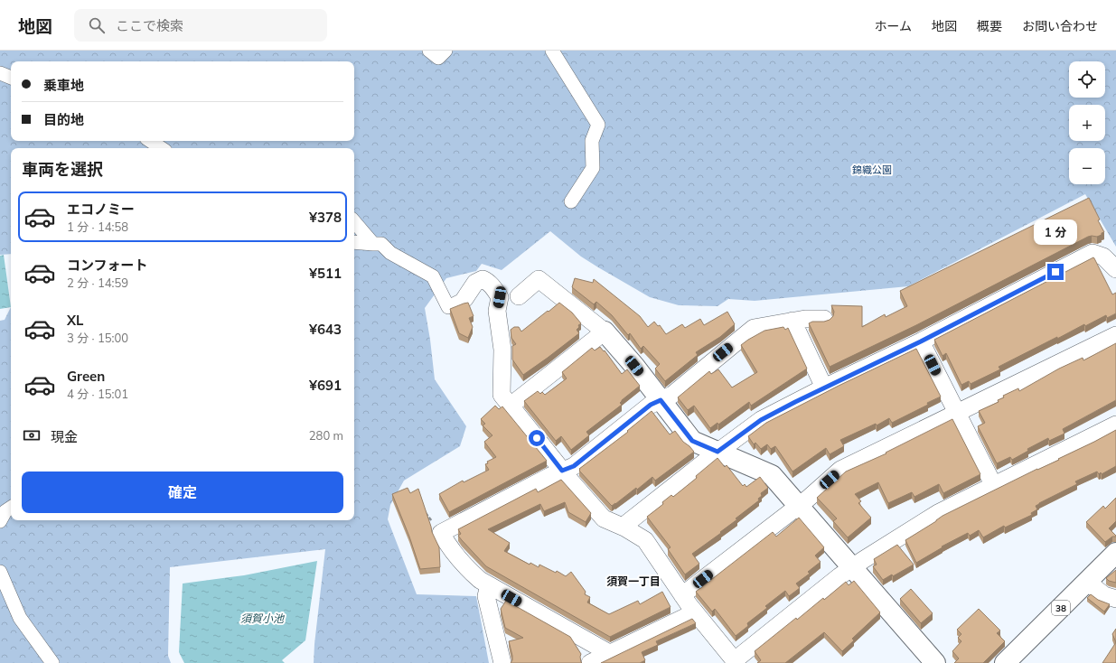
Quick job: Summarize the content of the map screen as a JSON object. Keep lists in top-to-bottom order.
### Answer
{
  "streets": {
    "street": ["38"]
  },
  "districts": ["須賀一丁目"],
  "water": ["須賀小池"],
  "parks": ["錦織公園"],
  "page": {
    "header": "地図",
    "search": "ここで検索",
    "nav": [
      "ホーム",
      "地図",
      "概要",
      "お問い合わせ"
    ],
    "map_buttons": ["+", "−"],
    "banner": ["乗車地", "目的地"],
    "heading": "車両を選択",
    "list": [
      {
        "name": "エコノミー",
        "note": "1 分 · 14:58",
        "value": "¥378"
      },
      {
        "name": "コンフォート",
        "note": "2 分 · 14:59",
        "value": "¥511"
      },
      {
        "name": "XL",
        "note": "3 分 · 15:00",
        "value": "¥643"
      },
      {
        "name": "Green",
        "note": "4 分 · 15:01",
        "value": "¥691"
      }
    ],
    "bubble": "1 分",
    "pay": ["現金", "280 m"],
    "buttons": "確定"
  }
}
